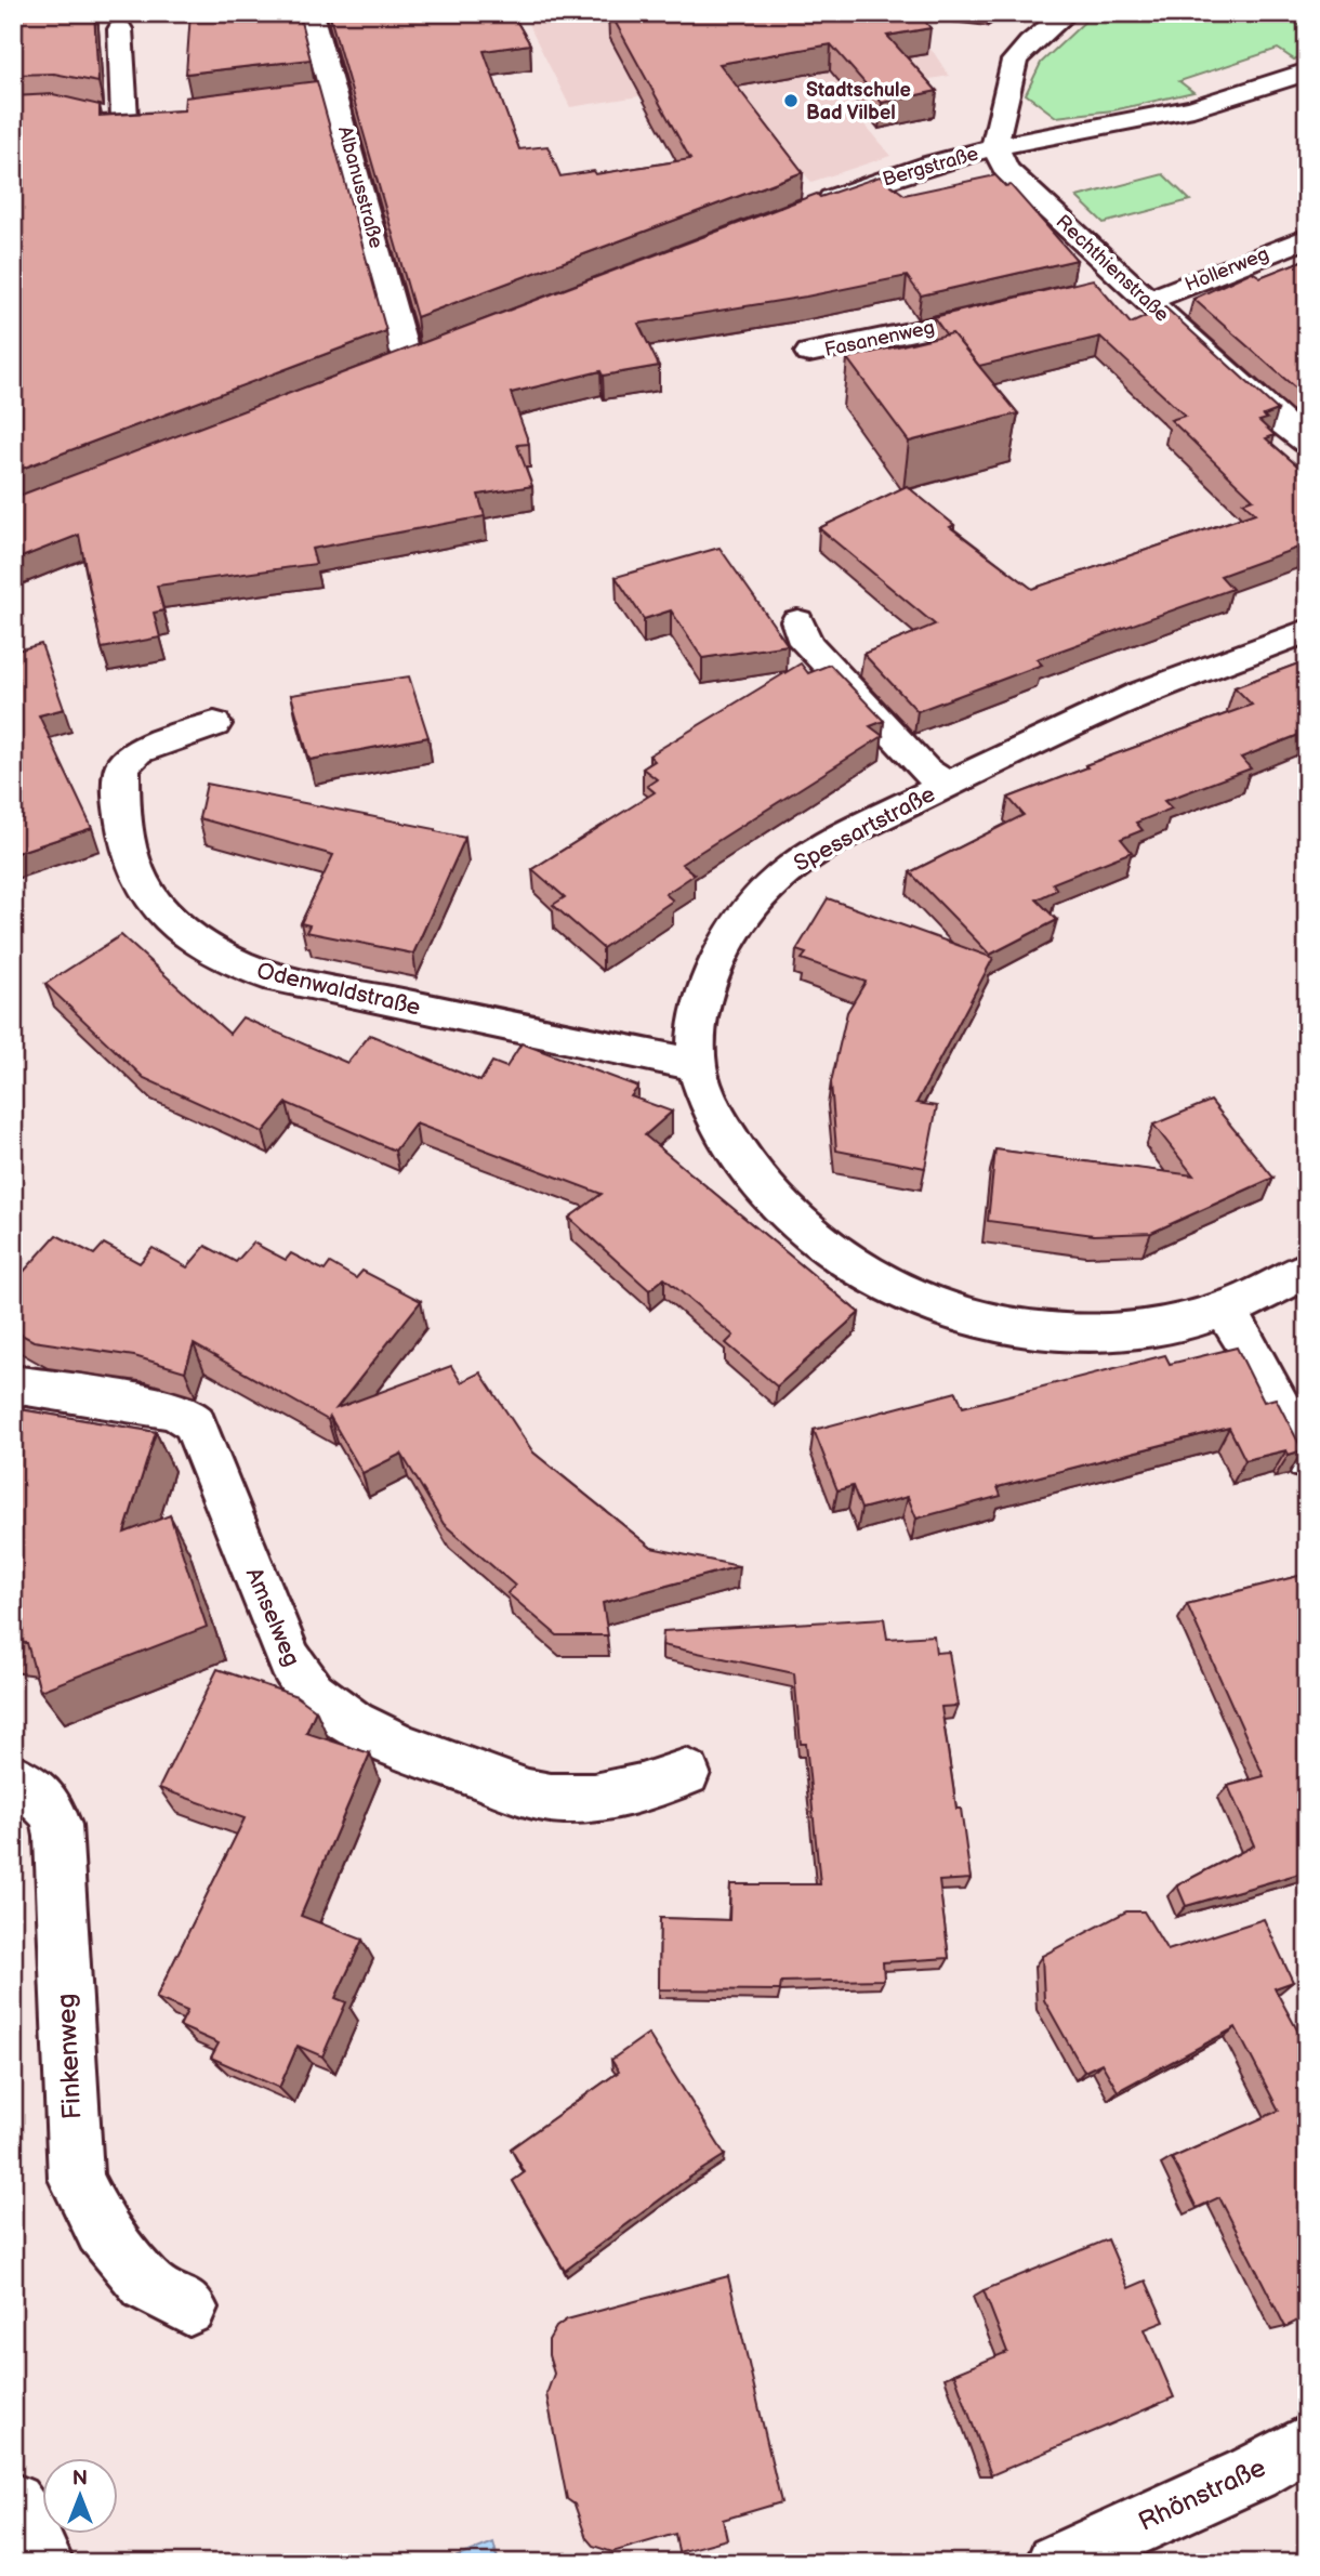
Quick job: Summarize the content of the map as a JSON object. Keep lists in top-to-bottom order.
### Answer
{
  "streets": {
    "street": [
      "Bergstraße",
      "Albanusstraße",
      "Rechthienstraße",
      "Hollerweg",
      "Fasanenweg",
      "Spessartstraße",
      "Odenwaldstraße",
      "Amselweg",
      "Finkenweg",
      "Rhönstraße"
    ]
  },
  "crossings": [
    ["Bergstraße", "Rechthienstraße"],
    ["Rechthienstraße", "Hollerweg"],
    ["Spessartstraße", "Odenwaldstraße"]
  ],
  "places": ["Stadtschule Bad Vilbel"],
  "north": "top"
}
